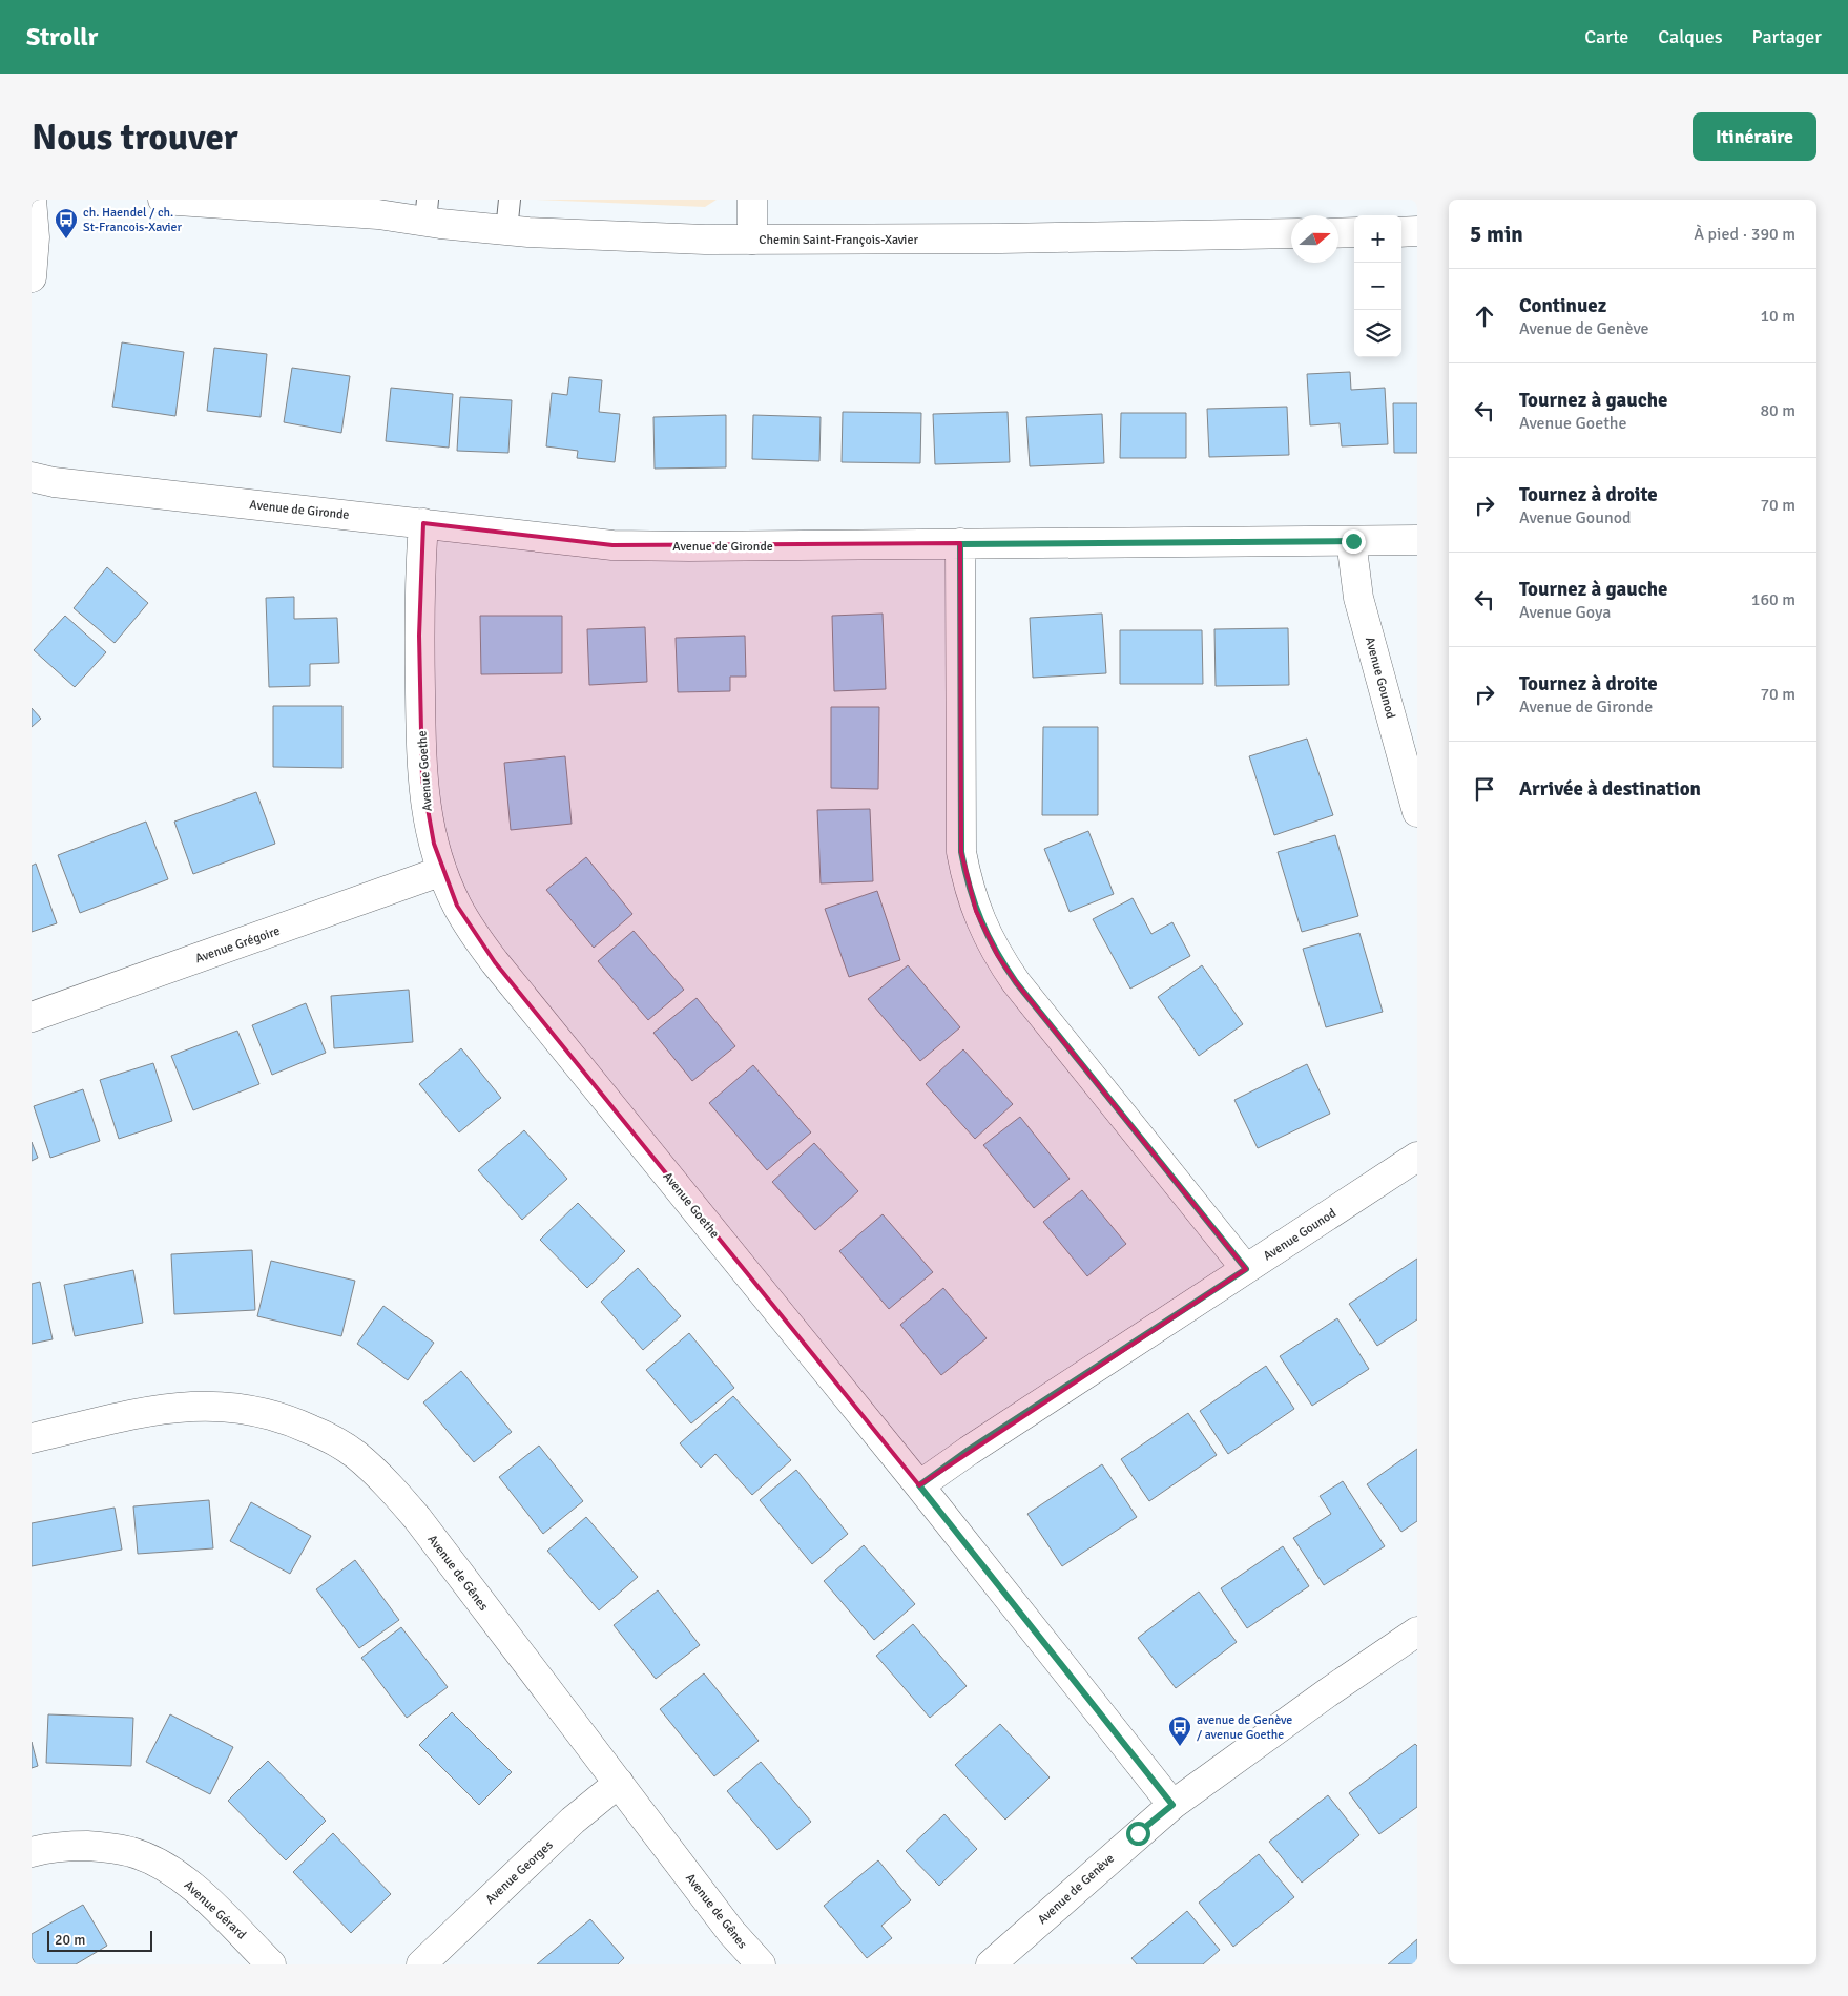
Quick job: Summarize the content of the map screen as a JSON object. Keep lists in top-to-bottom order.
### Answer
{
  "streets": {
    "street": [
      "Chemin Saint-François-Xavier",
      "Avenue de Gironde",
      "Avenue Gounod",
      "Avenue Goethe",
      "Avenue Grégoire",
      "Avenue de Gênes",
      "Avenue Georges",
      "Avenue de Genève",
      "Avenue Gérard"
    ]
  },
  "crossings": [
    ["Avenue de Gironde", "Avenue Gounod"],
    ["Avenue de Gironde", "Avenue Goethe"],
    ["Avenue Gounod", "Avenue Goethe"],
    ["Avenue Goethe", "Avenue Grégoire"],
    ["Avenue Goethe", "Avenue de Genève"],
    ["Avenue de Gênes", "Avenue Georges"]
  ],
  "places": {
    "bus stop": ["ch. Haendel / ch. St-Francois-Xavier", "avenue de Genève / avenue Goethe"]
  },
  "scale_bar": "20 m",
  "north": "right",
  "page": {
    "header": "Strollr",
    "nav": ["Carte", "Calques", "Partager"],
    "buttons": "Itinéraire",
    "title": "Nous trouver",
    "heading": ["5 min", "À pied · 390 m"],
    "map_buttons": ["+", "−"],
    "list": [
      ["Continuez", "Avenue de Genève", "10 m"],
      ["Tournez à gauche", "Avenue Goethe", "80 m"],
      ["Tournez à droite", "Avenue Gounod", "70 m"],
      ["Tournez à gauche", "Avenue Goya", "160 m"],
      ["Tournez à droite", "Avenue de Gironde", "70 m"],
      "Arrivée à destination"
    ],
    "scale": "20 m"
  }
}
